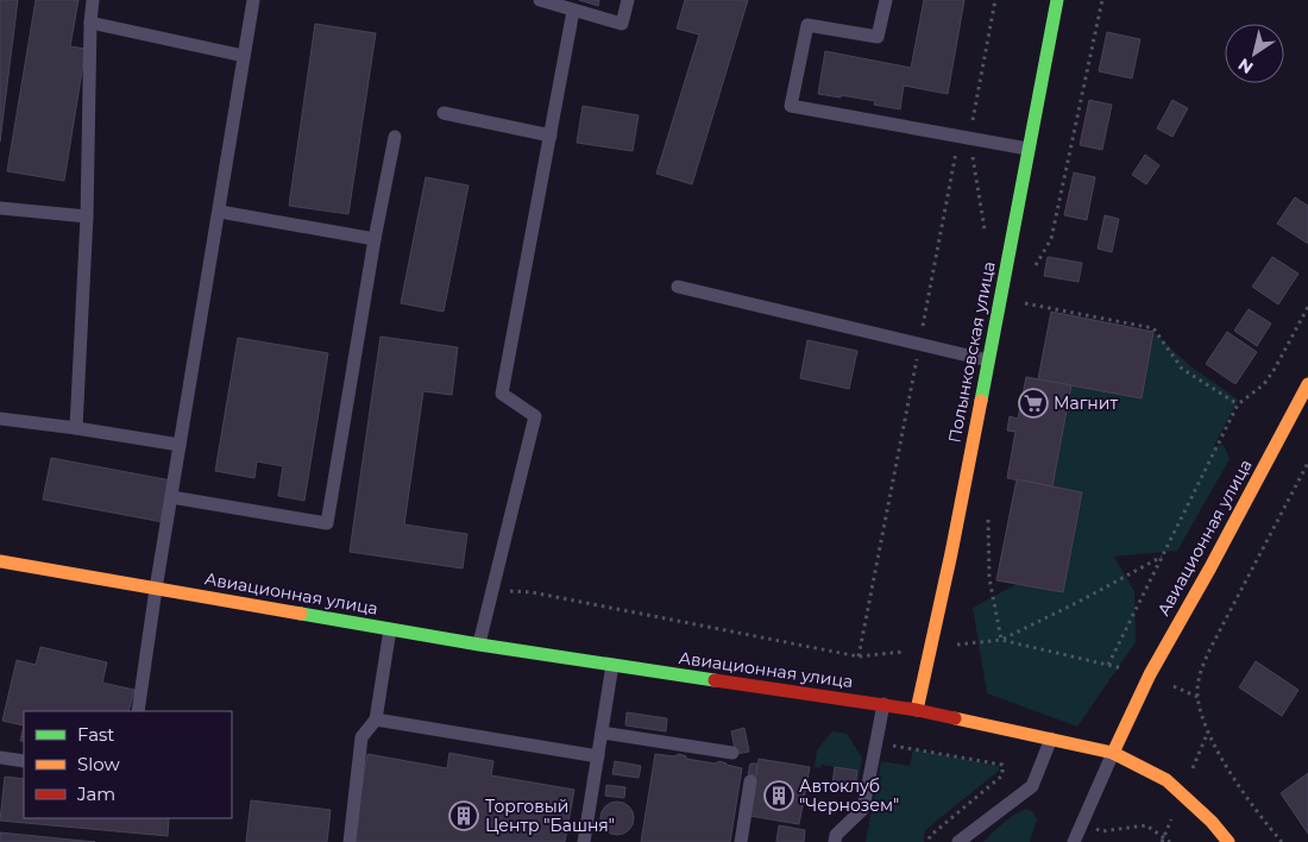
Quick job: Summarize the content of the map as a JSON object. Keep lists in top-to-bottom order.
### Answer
{
  "streets": {
    "main road": ["Полынковская улица", "Авиационная улица"]
  },
  "crossings": [
    ["Полынковская улица", "Авиационная улица"]
  ],
  "places": {
    "supermarket": ["Магнит"],
    "building": ["Автоклуб \"Чернозем\"", "Торговый Центр \"Башня\""]
  },
  "legend": ["Fast", "Slow", "Jam"],
  "north": "bottom left"
}
